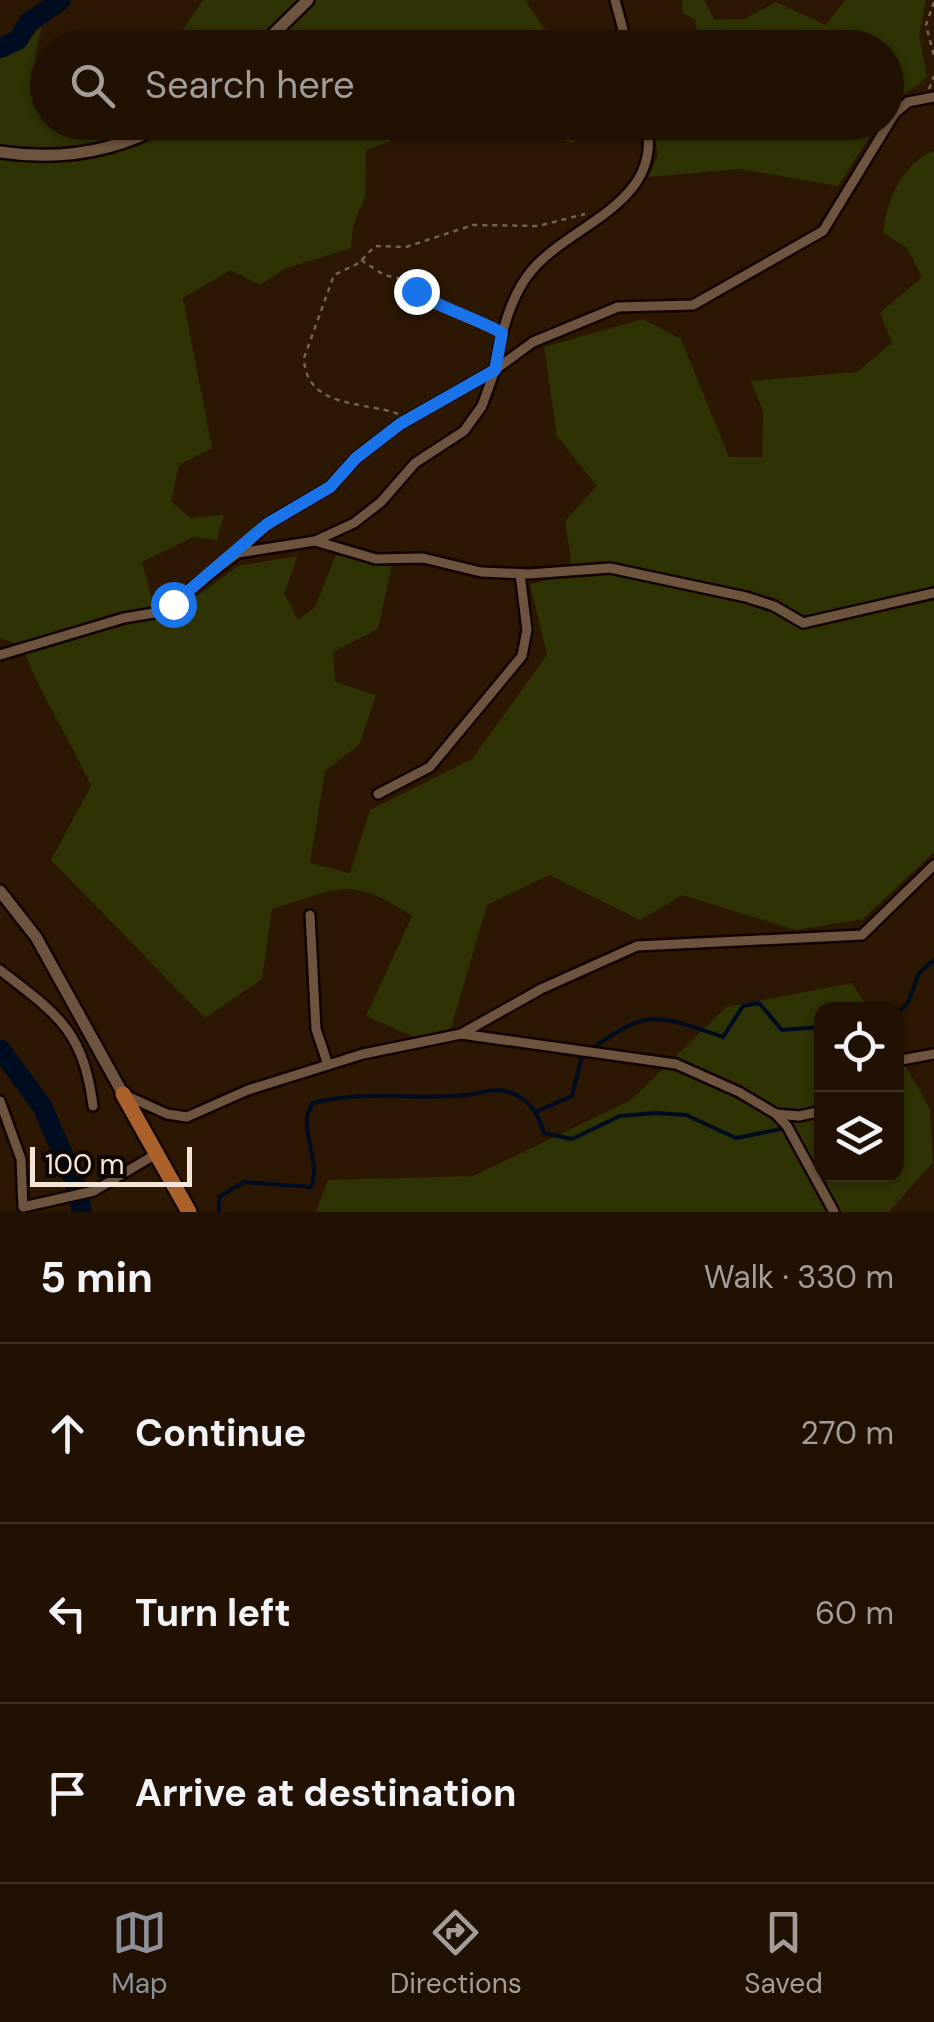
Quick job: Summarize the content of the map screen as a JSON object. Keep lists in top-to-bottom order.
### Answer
{
  "scale_bar": "100 m",
  "page": {
    "search": "Search here",
    "scale": "100 m",
    "heading": ["5 min", "Walk · 330 m"],
    "list": [
      ["Continue", "270 m"],
      ["Turn left", "60 m"],
      "Arrive at destination"
    ],
    "nav": ["Map", "Directions", "Saved"]
  }
}
